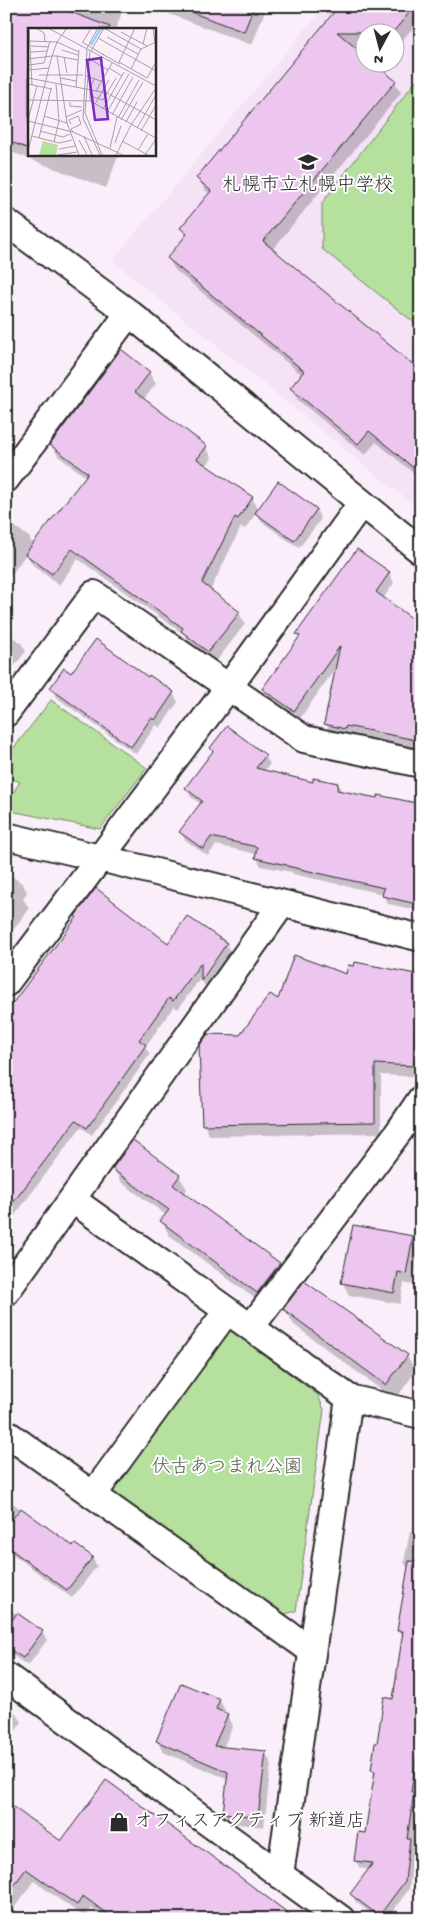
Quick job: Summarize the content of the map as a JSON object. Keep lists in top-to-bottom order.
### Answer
{
  "parks": ["伏古あつまれ公園"],
  "places": {
    "school or university": ["札幌市立札幌中学校"],
    "shop": ["オフィスアクティブ 新道店"]
  },
  "north": "bottom"
}
